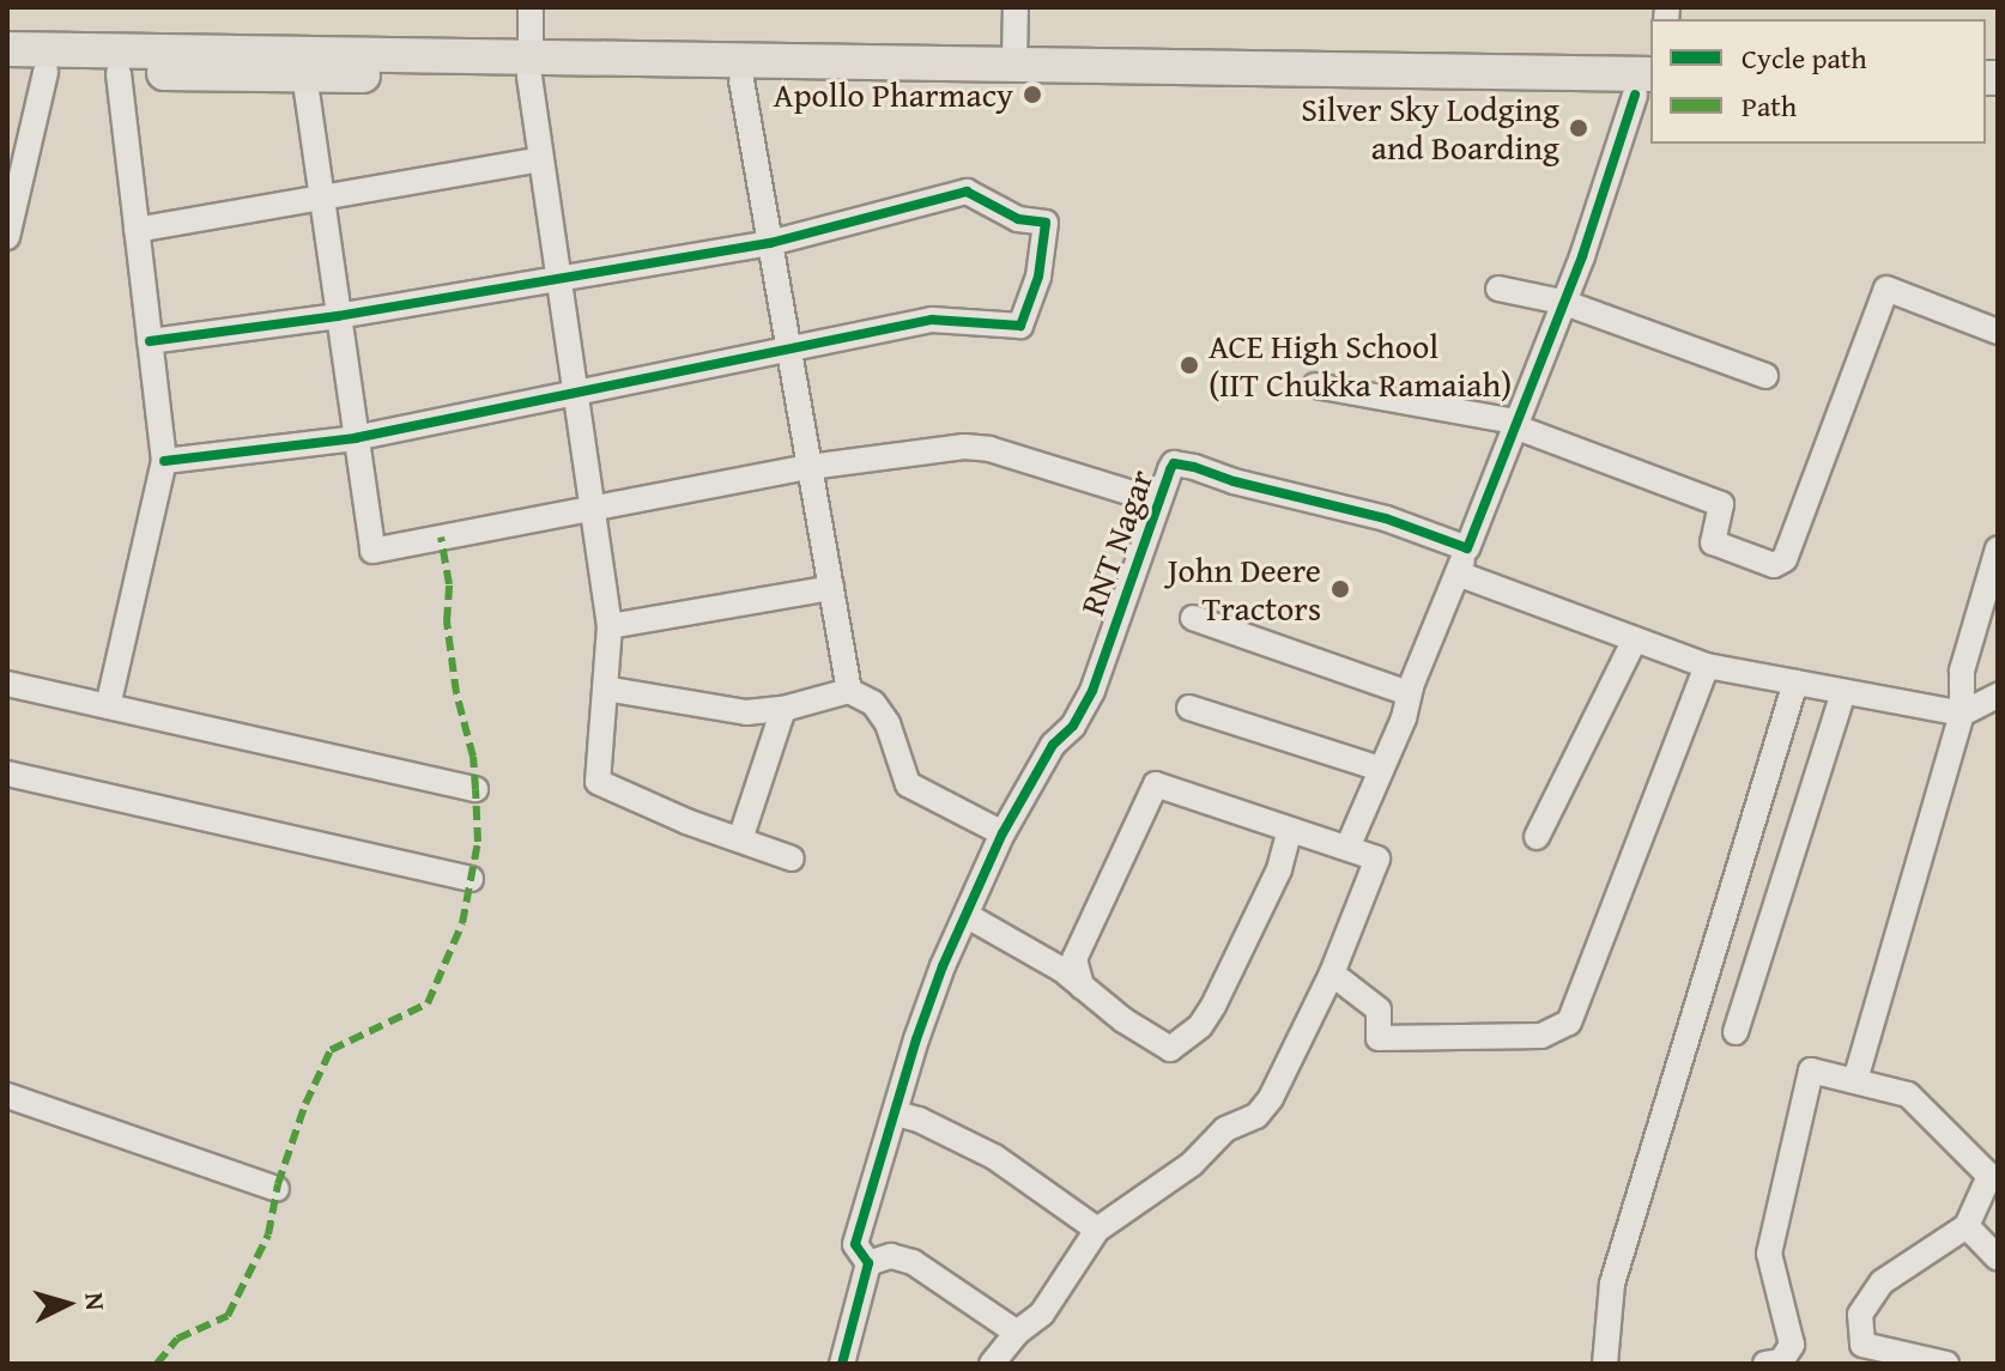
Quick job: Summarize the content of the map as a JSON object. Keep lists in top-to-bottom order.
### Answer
{
  "streets": {
    "street": ["RNT Nagar"]
  },
  "places": [
    "Apollo Pharmacy",
    "Silver Sky Lodging and Boarding",
    "ACE High School (IIT Chukka Ramaiah)",
    "John Deere Tractors"
  ],
  "legend": ["Cycle path", "Path"],
  "north": "right"
}
